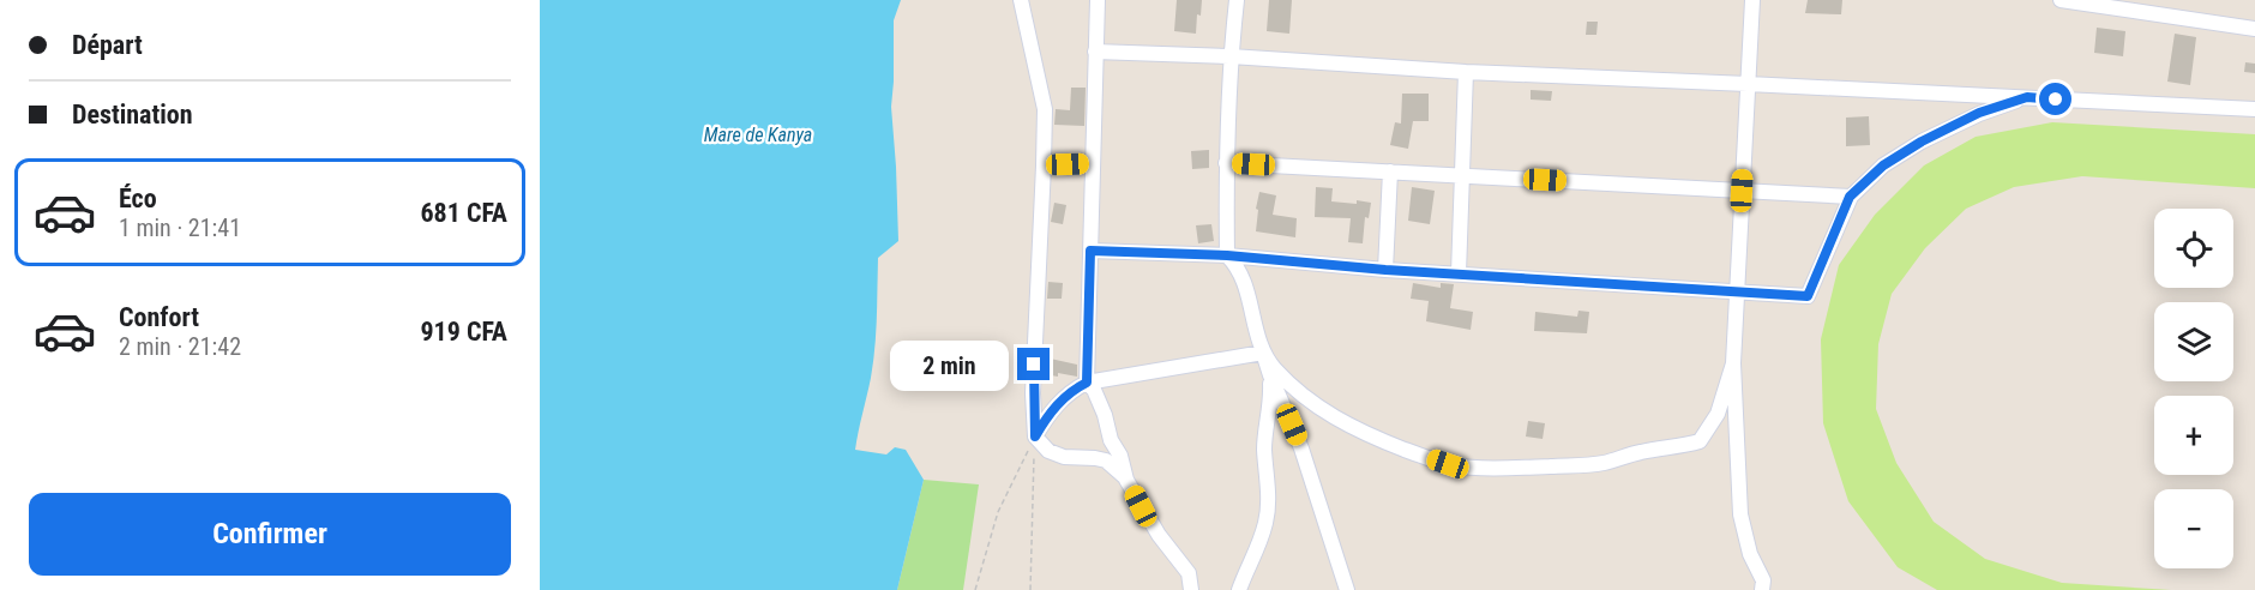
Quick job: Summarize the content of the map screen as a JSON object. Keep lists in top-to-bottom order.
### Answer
{
  "water": ["Mare de Kanya"],
  "page": {
    "banner": ["Départ", "Destination"],
    "list": [
      {
        "name": "Éco",
        "note": "1 min · 21:41",
        "value": "681 CFA"
      },
      {
        "name": "Confort",
        "note": "2 min · 21:42",
        "value": "919 CFA"
      }
    ],
    "map_buttons": ["+", "−"],
    "bubble": "2 min",
    "buttons": "Confirmer"
  }
}
